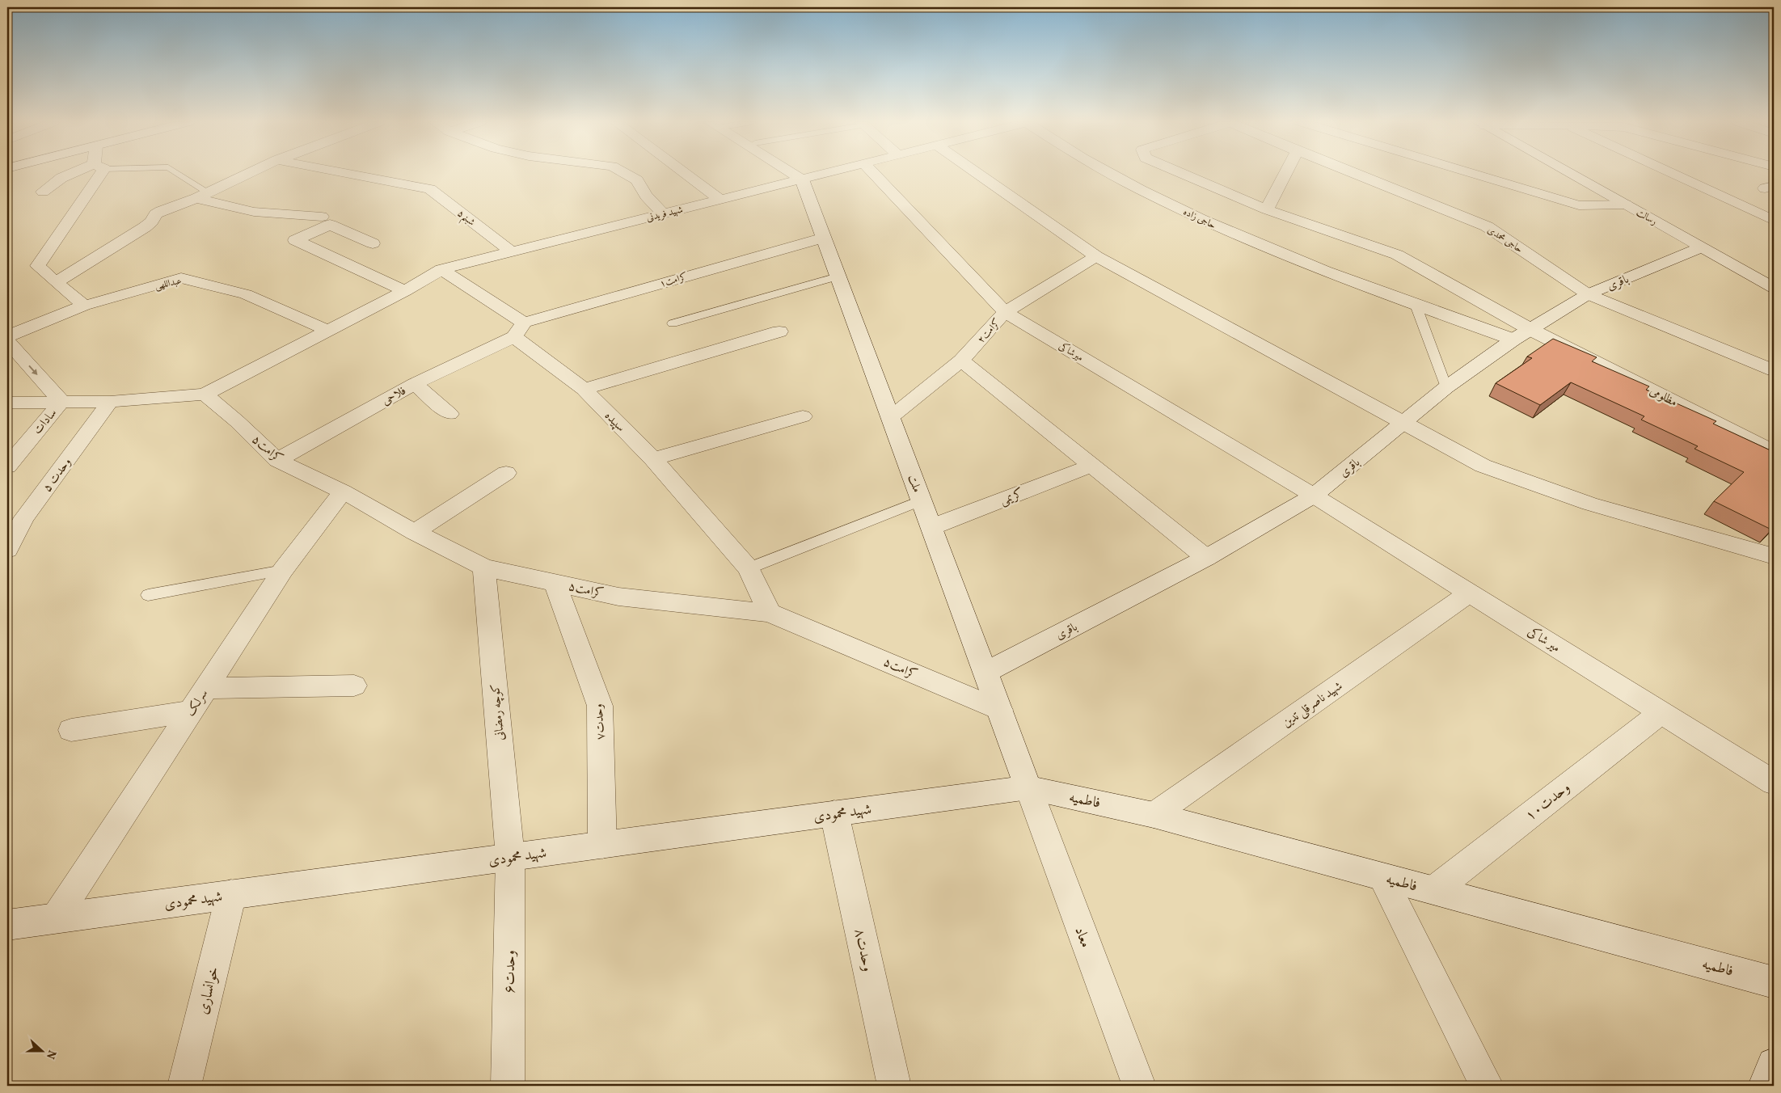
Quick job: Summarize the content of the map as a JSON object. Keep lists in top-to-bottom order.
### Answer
{
  "streets": {
    "street": [
      "شهید فریدنی",
      "رسالت",
      "شبنم۵",
      "حاجی زاده",
      "حاجی محمدی",
      "کرامت۱",
      "باقری",
      "عبداللهی",
      "کرامت۲",
      "میرشاکی",
      "فلاحی",
      "مظلومی",
      "سادات",
      "سپیده",
      "کرامت۵",
      "وحدت ۵",
      "ملت",
      "کریمی",
      "میر شاکی",
      "سرلک",
      "شهید ناصرقلی تدین",
      "کوچه رمضانی",
      "۷وحدت",
      "فاطمیه",
      "وحدت۱۰",
      "شهید محمودی",
      "معاد",
      "وحدت۸",
      "وحدت۶",
      "خوانساری"
    ]
  },
  "crossings": [
    ["شهید فریدنی", "شبنم۵"],
    ["شهید فریدنی", "عبداللهی"],
    ["شهید فریدنی", "سپیده"],
    ["شهید فریدنی", "کرامت۵"],
    ["شهید فریدنی", "ملت"],
    ["رسالت", "باقری"],
    ["حاجی زاده", "باقری"],
    ["حاجی محمدی", "باقری"],
    ["کرامت۱", "فلاحی"],
    ["کرامت۱", "سپیده"],
    ["کرامت۱", "ملت"],
    ["باقری", "میرشاکی"],
    ["باقری", "مظلومی"],
    ["باقری", "ملت"],
    ["باقری", "میر شاکی"],
    ["کرامت۲", "میرشاکی"],
    ["کرامت۲", "ملت"],
    ["میرشاکی", "میر شاکی"],
    ["فلاحی", "سپیده"],
    ["فلاحی", "کرامت۵"],
    ["سپیده", "کرامت۵"],
    ["کرامت۵", "ملت"],
    ["کرامت۵", "سرلک"],
    ["کرامت۵", "کوچه رمضانی"],
    ["کرامت۵", "۷وحدت"],
    ["ملت", "کریمی"],
    ["ملت", "فاطمیه"],
    ["ملت", "شهید محمودی"],
    ["ملت", "معاد"],
    ["میر شاکی", "شهید ناصرقلی تدین"],
    ["میر شاکی", "وحدت۱۰"],
    ["سرلک", "شهید محمودی"],
    ["شهید ناصرقلی تدین", "فاطمیه"],
    ["کوچه رمضانی", "شهید محمودی"],
    ["کوچه رمضانی", "وحدت۶"],
    ["۷وحدت", "شهید محمودی"],
    ["فاطمیه", "وحدت۱۰"],
    ["فاطمیه", "شهید محمودی"],
    ["فاطمیه", "معاد"],
    ["شهید محمودی", "معاد"],
    ["شهید محمودی", "وحدت۸"],
    ["شهید محمودی", "وحدت۶"],
    ["شهید محمودی", "خوانساری"]
  ],
  "north": "right"
}
